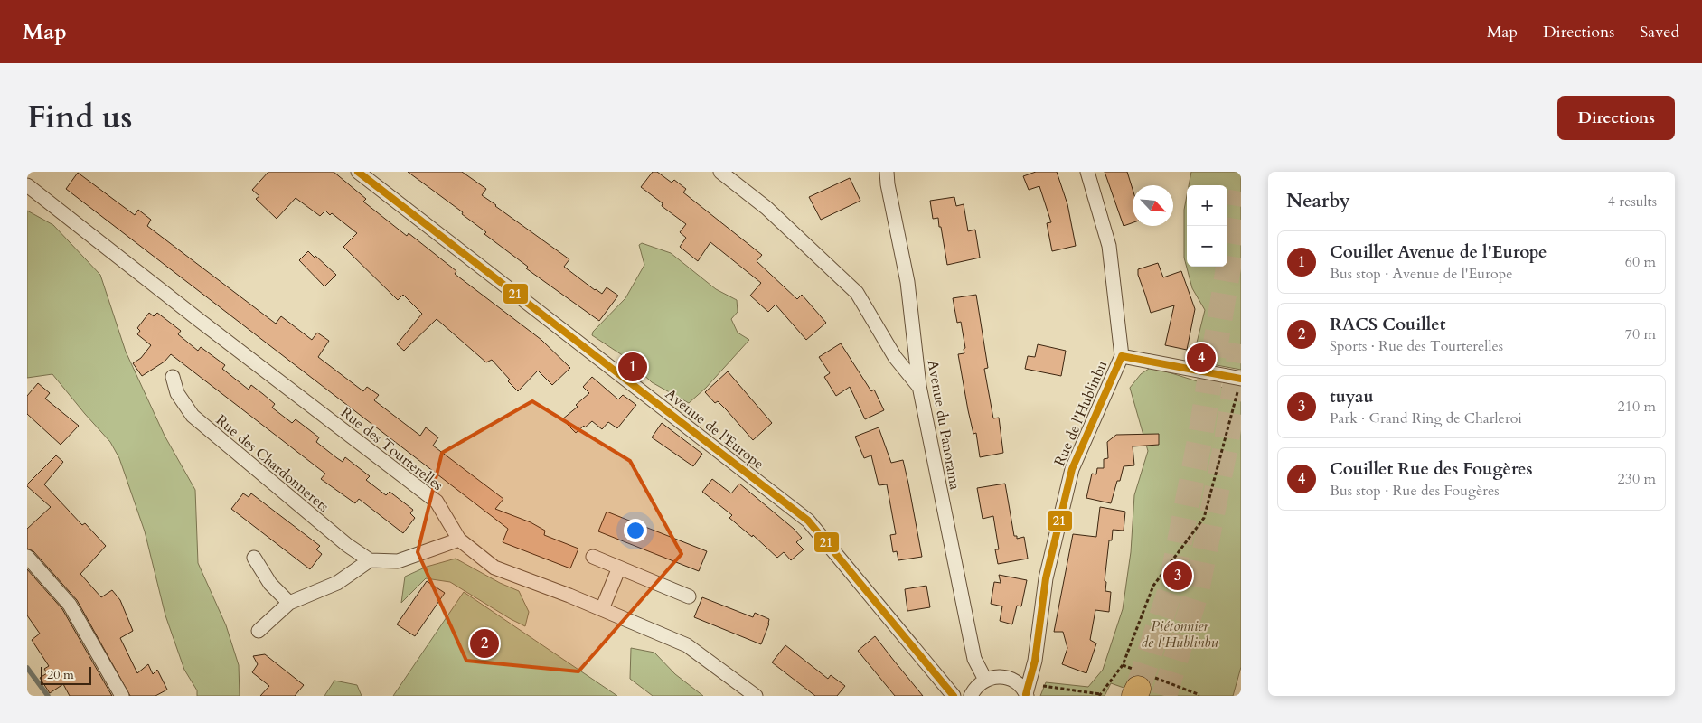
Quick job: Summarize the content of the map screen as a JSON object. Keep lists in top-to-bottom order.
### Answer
{
  "streets": {
    "street": [
      "Rue de l'Hublinbu",
      "Avenue du Panorama",
      "Avenue de l'Europe",
      "Rue des Tourterelles",
      "Rue des Chardonnerets"
    ]
  },
  "parks": ["Piétonnier de l'Hublinbu"],
  "lines": ["transit line 21"],
  "scale_bar": "20 m",
  "north": "bottom right",
  "page": {
    "header": "Map",
    "nav": ["Map", "Directions", "Saved"],
    "title": "Find us",
    "buttons": "Directions",
    "heading": ["Nearby", "4 results"],
    "map_buttons": ["+", "−"],
    "list": [
      {
        "mark": "1",
        "name": "Couillet Avenue de l'Europe",
        "note": "Bus stop · Avenue de l'Europe",
        "value": "60 m"
      },
      {
        "mark": "2",
        "name": "RACS Couillet",
        "note": "Sports · Rue des Tourterelles",
        "value": "70 m"
      },
      {
        "mark": "3",
        "name": "tuyau",
        "note": "Park · Grand Ring de Charleroi",
        "value": "210 m"
      },
      {
        "mark": "4",
        "name": "Couillet Rue des Fougères",
        "note": "Bus stop · Rue des Fougères",
        "value": "230 m"
      }
    ],
    "pins": [
      "4",
      "1",
      "3",
      "2"
    ],
    "scale": "20 m"
  }
}
